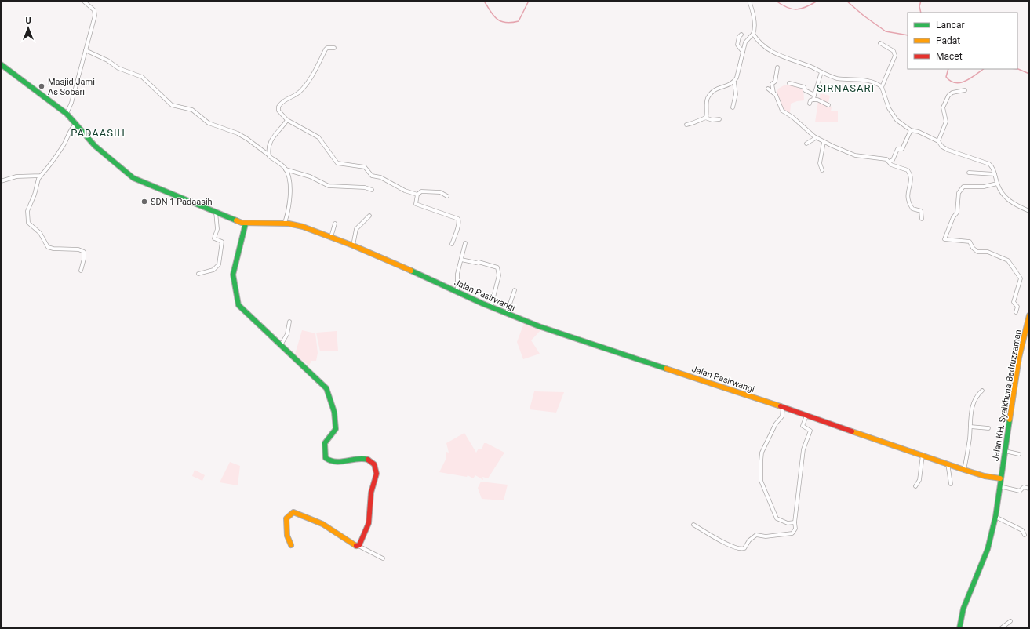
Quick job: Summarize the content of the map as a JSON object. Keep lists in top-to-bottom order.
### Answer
{
  "streets": {
    "street": ["Jalan Pasirwangi", "Jalan KH. Syaikhuna Badruzzaman"]
  },
  "crossings": [
    ["Jalan Pasirwangi", "Jalan KH. Syaikhuna Badruzzaman"]
  ],
  "districts": ["SIRNASARI", "PADAASIH"],
  "places": ["Masjid Jami As Sobari", "SDN 1 Padaasih"],
  "legend": ["Lancar", "Padat", "Macet"],
  "north": "top"
}
